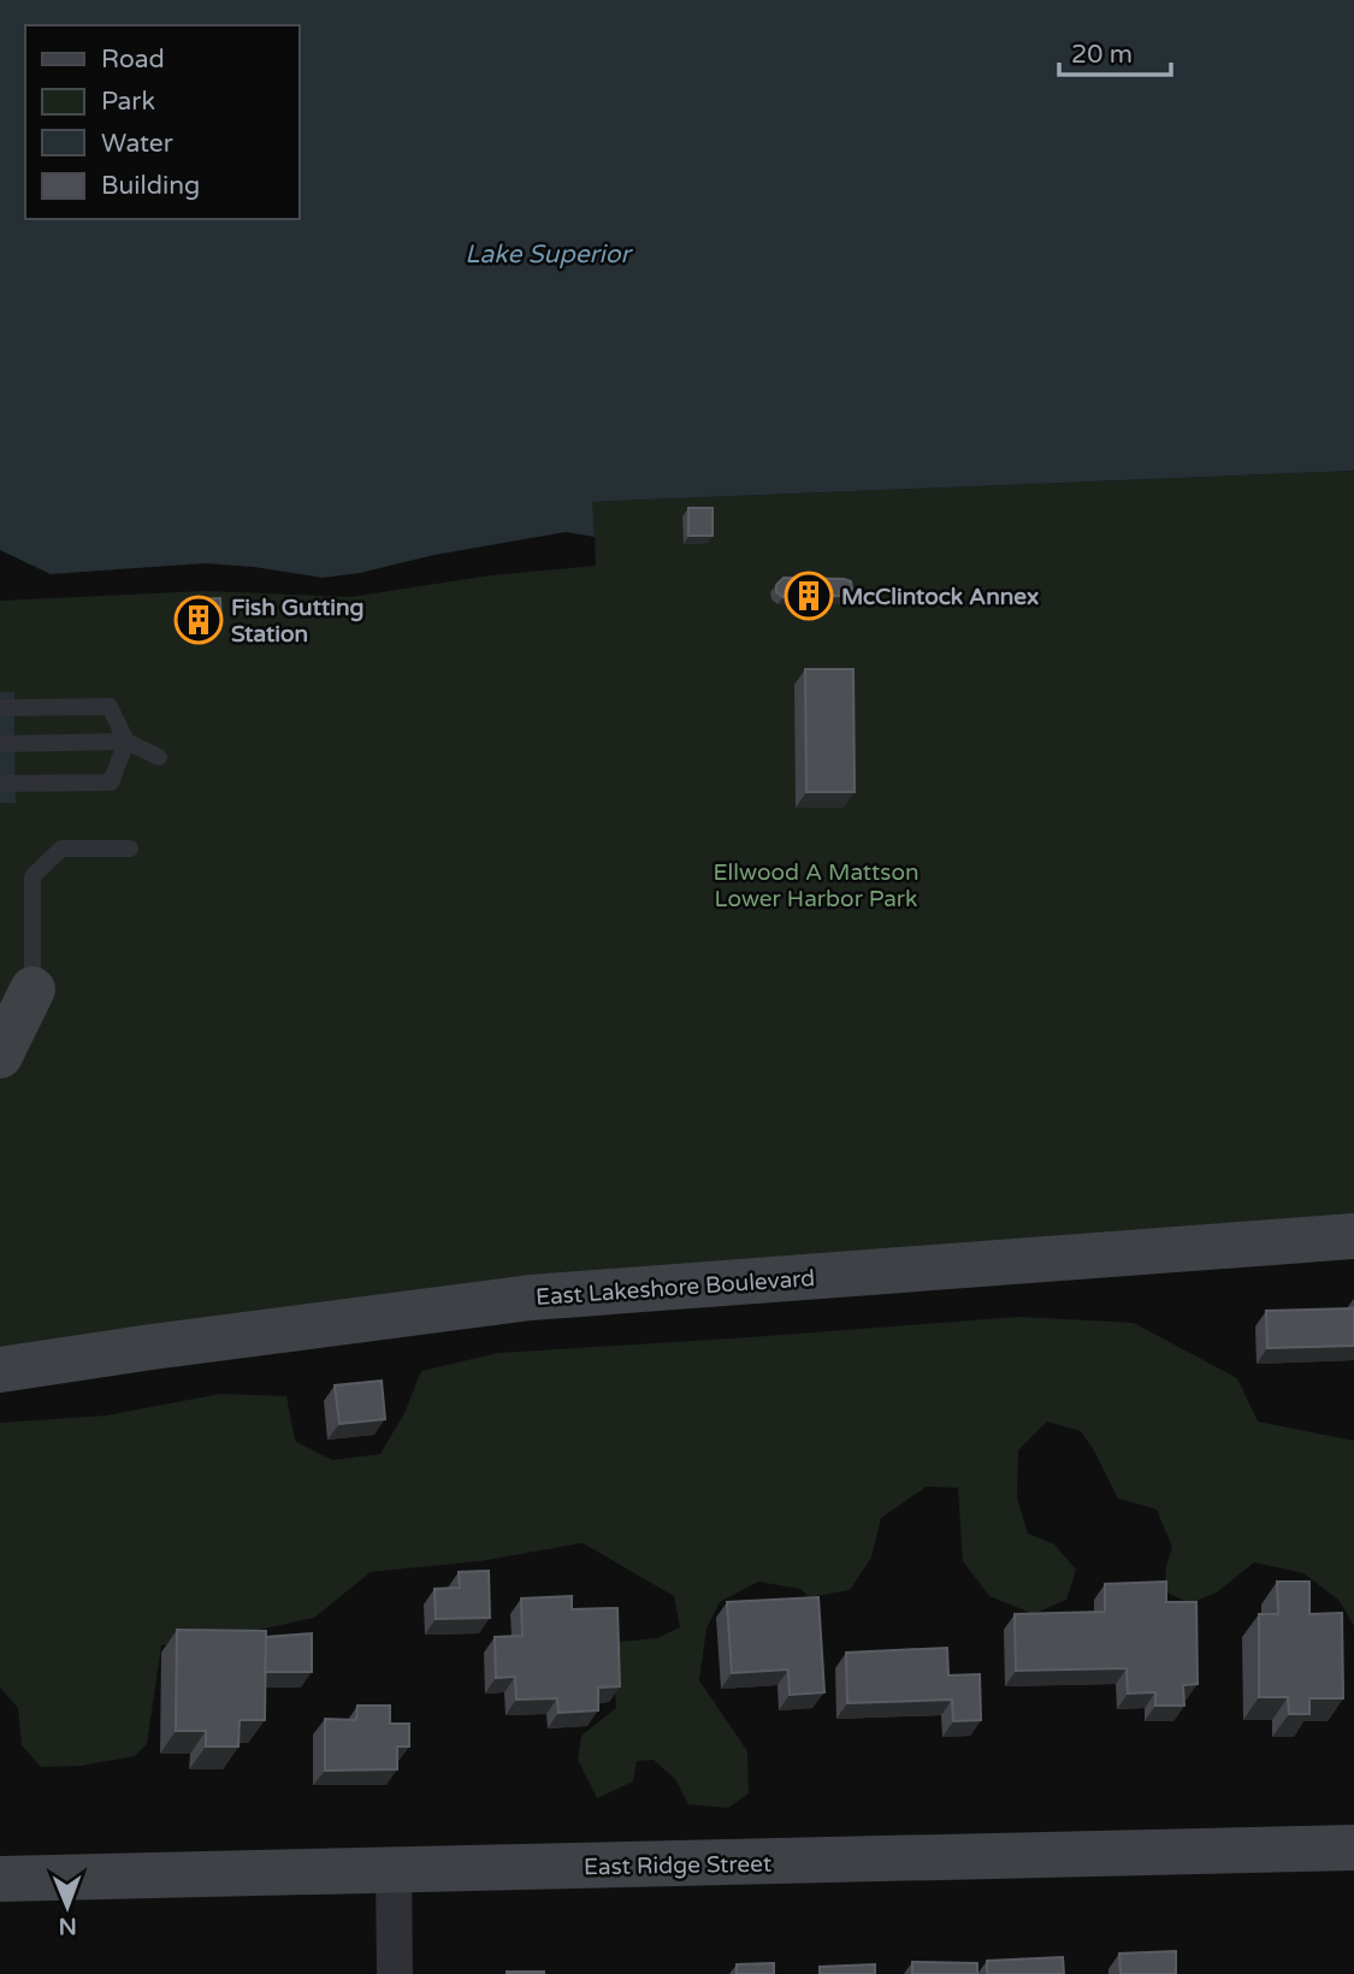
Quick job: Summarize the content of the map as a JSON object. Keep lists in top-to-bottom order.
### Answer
{
  "streets": {
    "street": ["East Lakeshore Boulevard", "East Ridge Street"]
  },
  "water": ["Lake Superior"],
  "parks": ["Ellwood A Mattson Lower Harbor Park"],
  "places": {
    "building": ["McClintock Annex", "Fish Gutting Station"]
  },
  "legend": [
    "Road",
    "Park",
    "Water",
    "Building"
  ],
  "scale_bar": "20 m",
  "north": "bottom"
}
